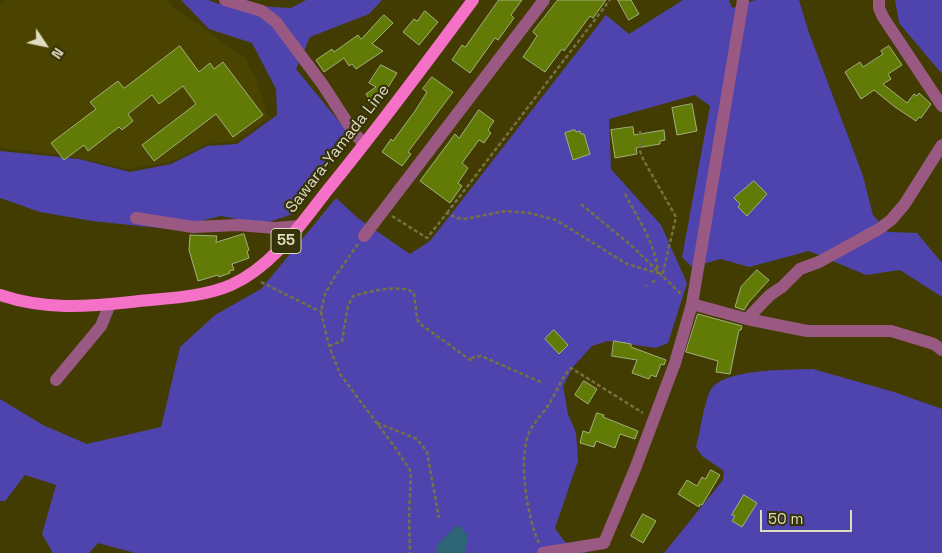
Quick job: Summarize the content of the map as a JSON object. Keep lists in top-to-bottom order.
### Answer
{
  "streets": {
    "main road": ["Sawara-Yamada Line", "55"]
  },
  "scale_bar": "50 m",
  "north": "bottom right"
}
